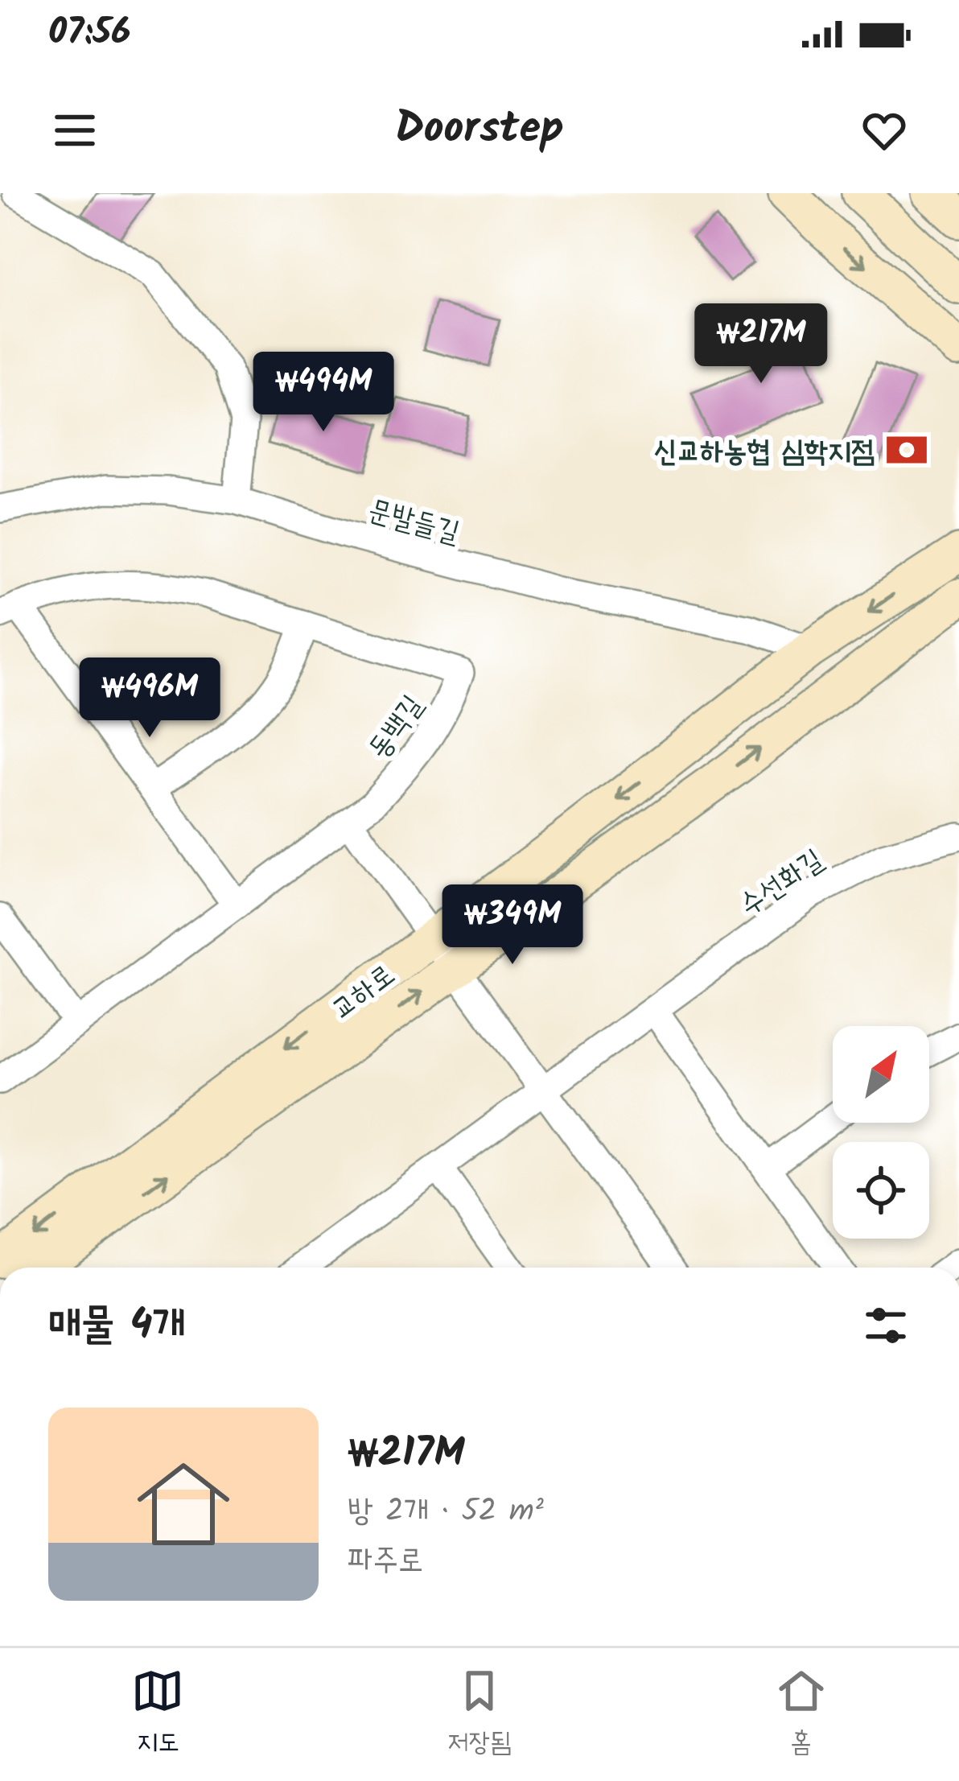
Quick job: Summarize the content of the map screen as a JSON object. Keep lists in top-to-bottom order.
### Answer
{
  "streets": {
    "street": [
      "문발들길",
      "동백길",
      "수선화길",
      "교하로"
    ]
  },
  "crossings": [
    ["문발들길", "교하로"]
  ],
  "places": {
    "bank": ["신교하농협 심학지점"]
  },
  "north": "top right",
  "page": {
    "status": "07:56",
    "header": "Doorstep",
    "price": [
      "₩217M",
      "₩494M",
      "₩496M",
      "₩349M"
    ],
    "heading": "매물 4개",
    "list": [
      {
        "name": "₩217M",
        "note": "방 2개 · 52 m² · 파주로"
      }
    ],
    "tabs": ["지도", "저장됨", "홈"]
  }
}
